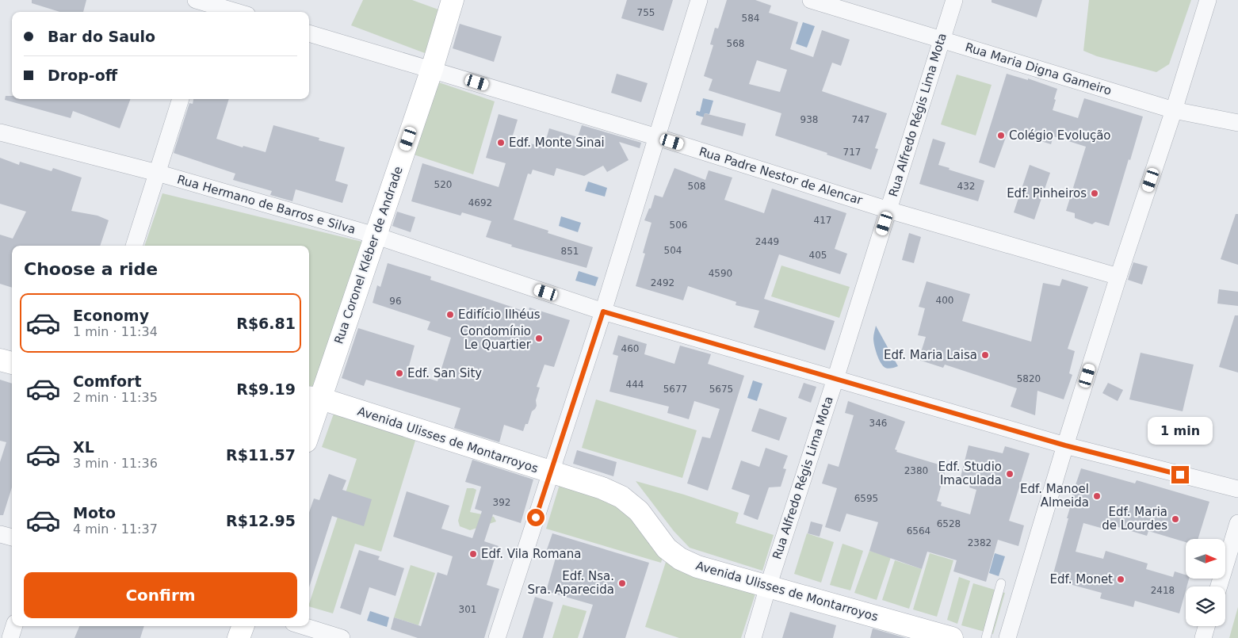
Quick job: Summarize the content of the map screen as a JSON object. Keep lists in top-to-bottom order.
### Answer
{
  "streets": {
    "main road": ["Rua Coronel Kléber de Andrade", "Avenida Ulisses de Montarroyos"],
    "street": [
      "Rua Maria Digna Gameiro",
      "Rua Alfredo Régis Lima Mota",
      "Rua Padre Nestor de Alencar",
      "Rua Hermano de Barros e Silva"
    ]
  },
  "crossings": [
    ["Rua Maria Digna Gameiro", "Rua Alfredo Régis Lima Mota"],
    ["Rua Alfredo Régis Lima Mota", "Rua Padre Nestor de Alencar"],
    ["Rua Alfredo Régis Lima Mota", "Rua Hermano de Barros e Silva"],
    ["Rua Alfredo Régis Lima Mota", "Avenida Ulisses de Montarroyos"],
    ["Rua Padre Nestor de Alencar", "Rua Coronel Kléber de Andrade"],
    ["Rua Hermano de Barros e Silva", "Rua Coronel Kléber de Andrade"],
    ["Rua Coronel Kléber de Andrade", "Avenida Ulisses de Montarroyos"]
  ],
  "places": [
    "Colégio Evolução",
    "Edf. Monte Sinai",
    "Edf. Pinheiros",
    "Edifício Ilhéus",
    "Condomínio Le Quartier",
    "Edf. Maria Laisa",
    "Edf. San Sity",
    "Edf. Studio Imaculada",
    "Edf. Manoel Almeida",
    "Edf. Maria de Lourdes",
    "Edf. Vila Romana",
    "Edf. Monet",
    "Edf. Nsa. Sra. Aparecida"
  ],
  "house_numbers": [
    "755",
    "584",
    "568",
    "938",
    "747",
    "717",
    "520",
    "508",
    "432",
    "4692",
    "417",
    "506",
    "2449",
    "504",
    "851",
    "405",
    "4590",
    "2492",
    "400",
    "96",
    "460",
    "5820",
    "444",
    "5677",
    "5675",
    "346",
    "2380",
    "6595",
    "392",
    "6528",
    "6564",
    "2382",
    "2418",
    "301"
  ],
  "north": "right",
  "page": {
    "banner": ["Bar do Saulo", "Drop-off"],
    "heading": "Choose a ride",
    "list": [
      {
        "name": "Economy",
        "note": "1 min · 11:34",
        "value": "R$6.81"
      },
      {
        "name": "Comfort",
        "note": "2 min · 11:35",
        "value": "R$9.19"
      },
      {
        "name": "XL",
        "note": "3 min · 11:36",
        "value": "R$11.57"
      },
      {
        "name": "Moto",
        "note": "4 min · 11:37",
        "value": "R$12.95"
      }
    ],
    "bubble": "1 min",
    "buttons": "Confirm"
  }
}
